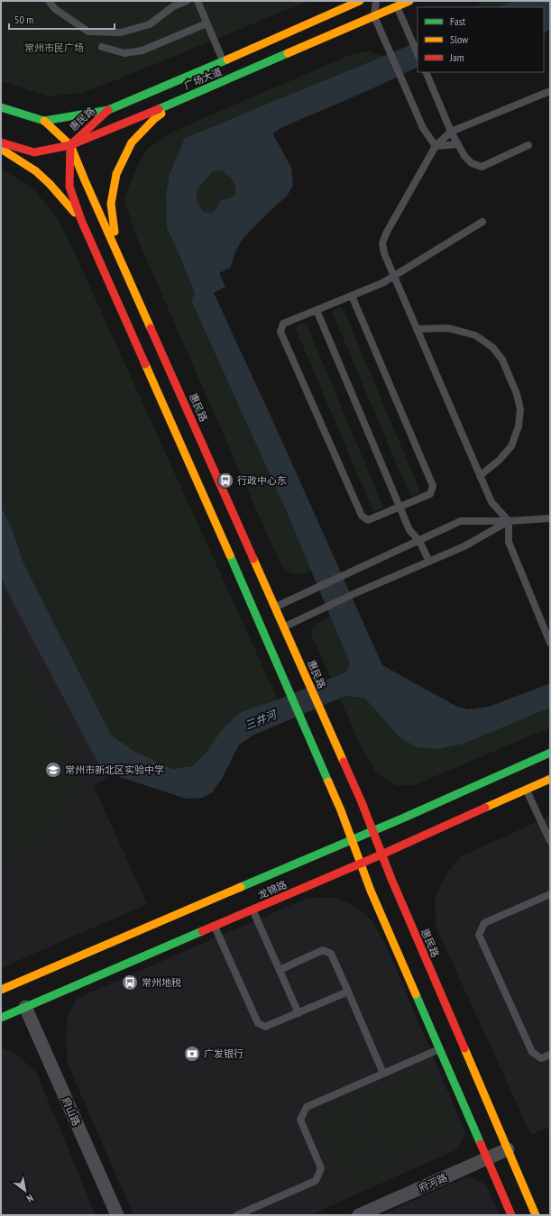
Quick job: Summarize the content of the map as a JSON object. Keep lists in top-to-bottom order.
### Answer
{
  "streets": {
    "street": [
      "广场大道",
      "惠民路",
      "龙锦路",
      "府山路",
      "府河路"
    ]
  },
  "crossings": [
    ["广场大道", "惠民路"],
    ["惠民路", "龙锦路"],
    ["惠民路", "府河路"],
    ["龙锦路", "府山路"]
  ],
  "water": ["三井河"],
  "parks": ["常州市民广场"],
  "places": {
    "bus stop": ["行政中心东", "常州地税"],
    "school or university": ["常州市新北区实验中学"],
    "bank": ["广发银行"]
  },
  "legend": ["Fast", "Slow", "Jam"],
  "scale_bar": "50 m",
  "north": "bottom right"
}
